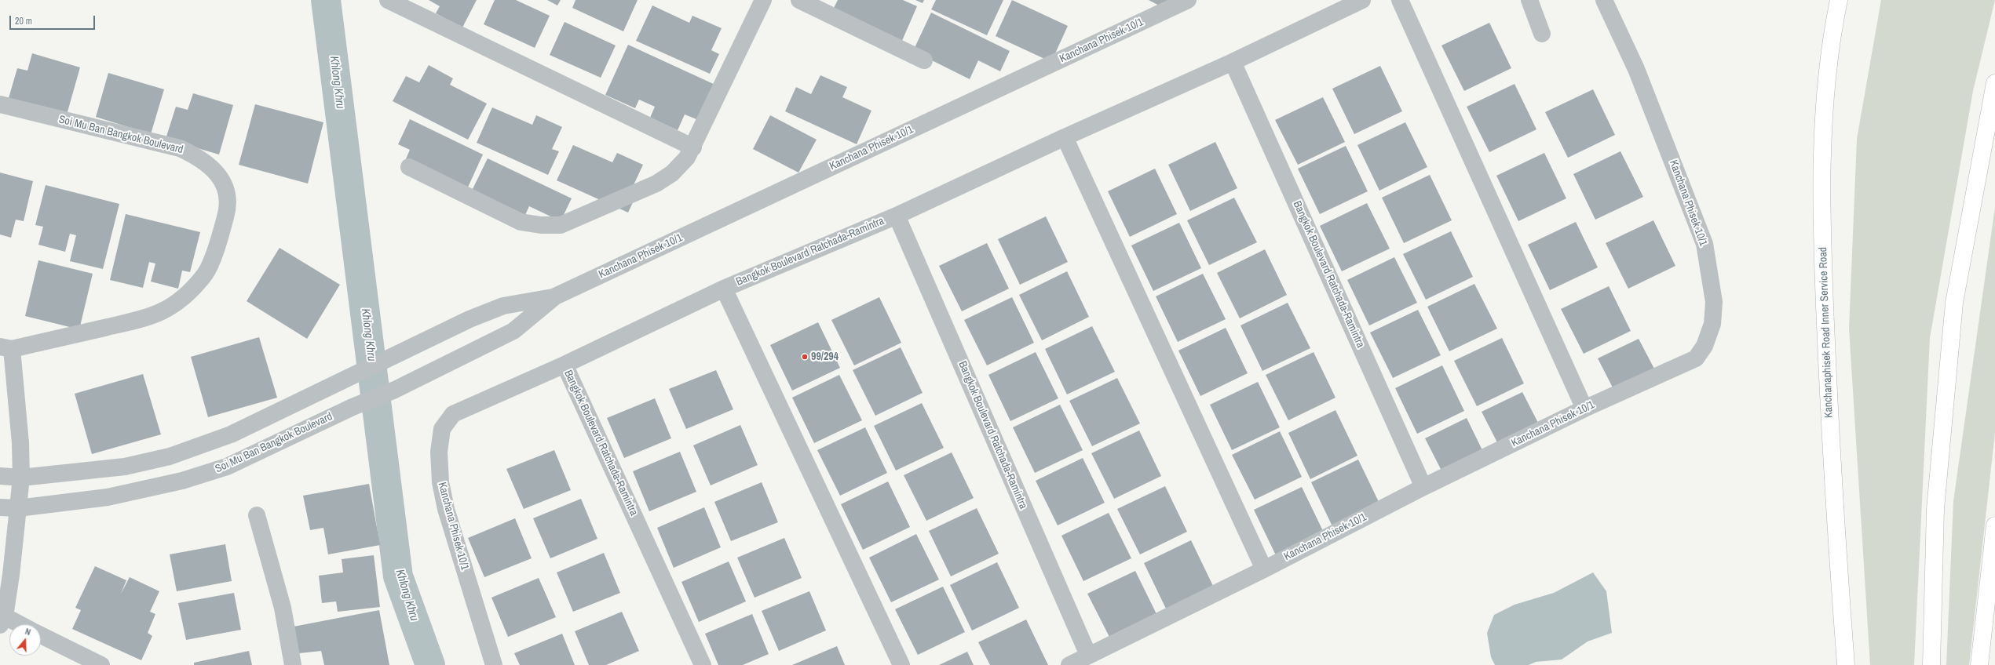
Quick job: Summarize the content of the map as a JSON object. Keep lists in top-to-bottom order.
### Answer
{
  "streets": {
    "main road": ["Kanchanaphisek Road Inner Service Road"],
    "street": ["Kanchana Phisek 10/1", "Soi Mu Ban Bangkok Boulevard", "Bangkok Boulevard Ratchada-Ramintra"]
  },
  "crossings": [
    ["Kanchana Phisek 10/1", "Soi Mu Ban Bangkok Boulevard"],
    ["Kanchana Phisek 10/1", "Bangkok Boulevard Ratchada-Ramintra"]
  ],
  "water": ["Khlong Khru"],
  "places": ["99/294"],
  "scale_bar": "20 m",
  "north": "top"
}
